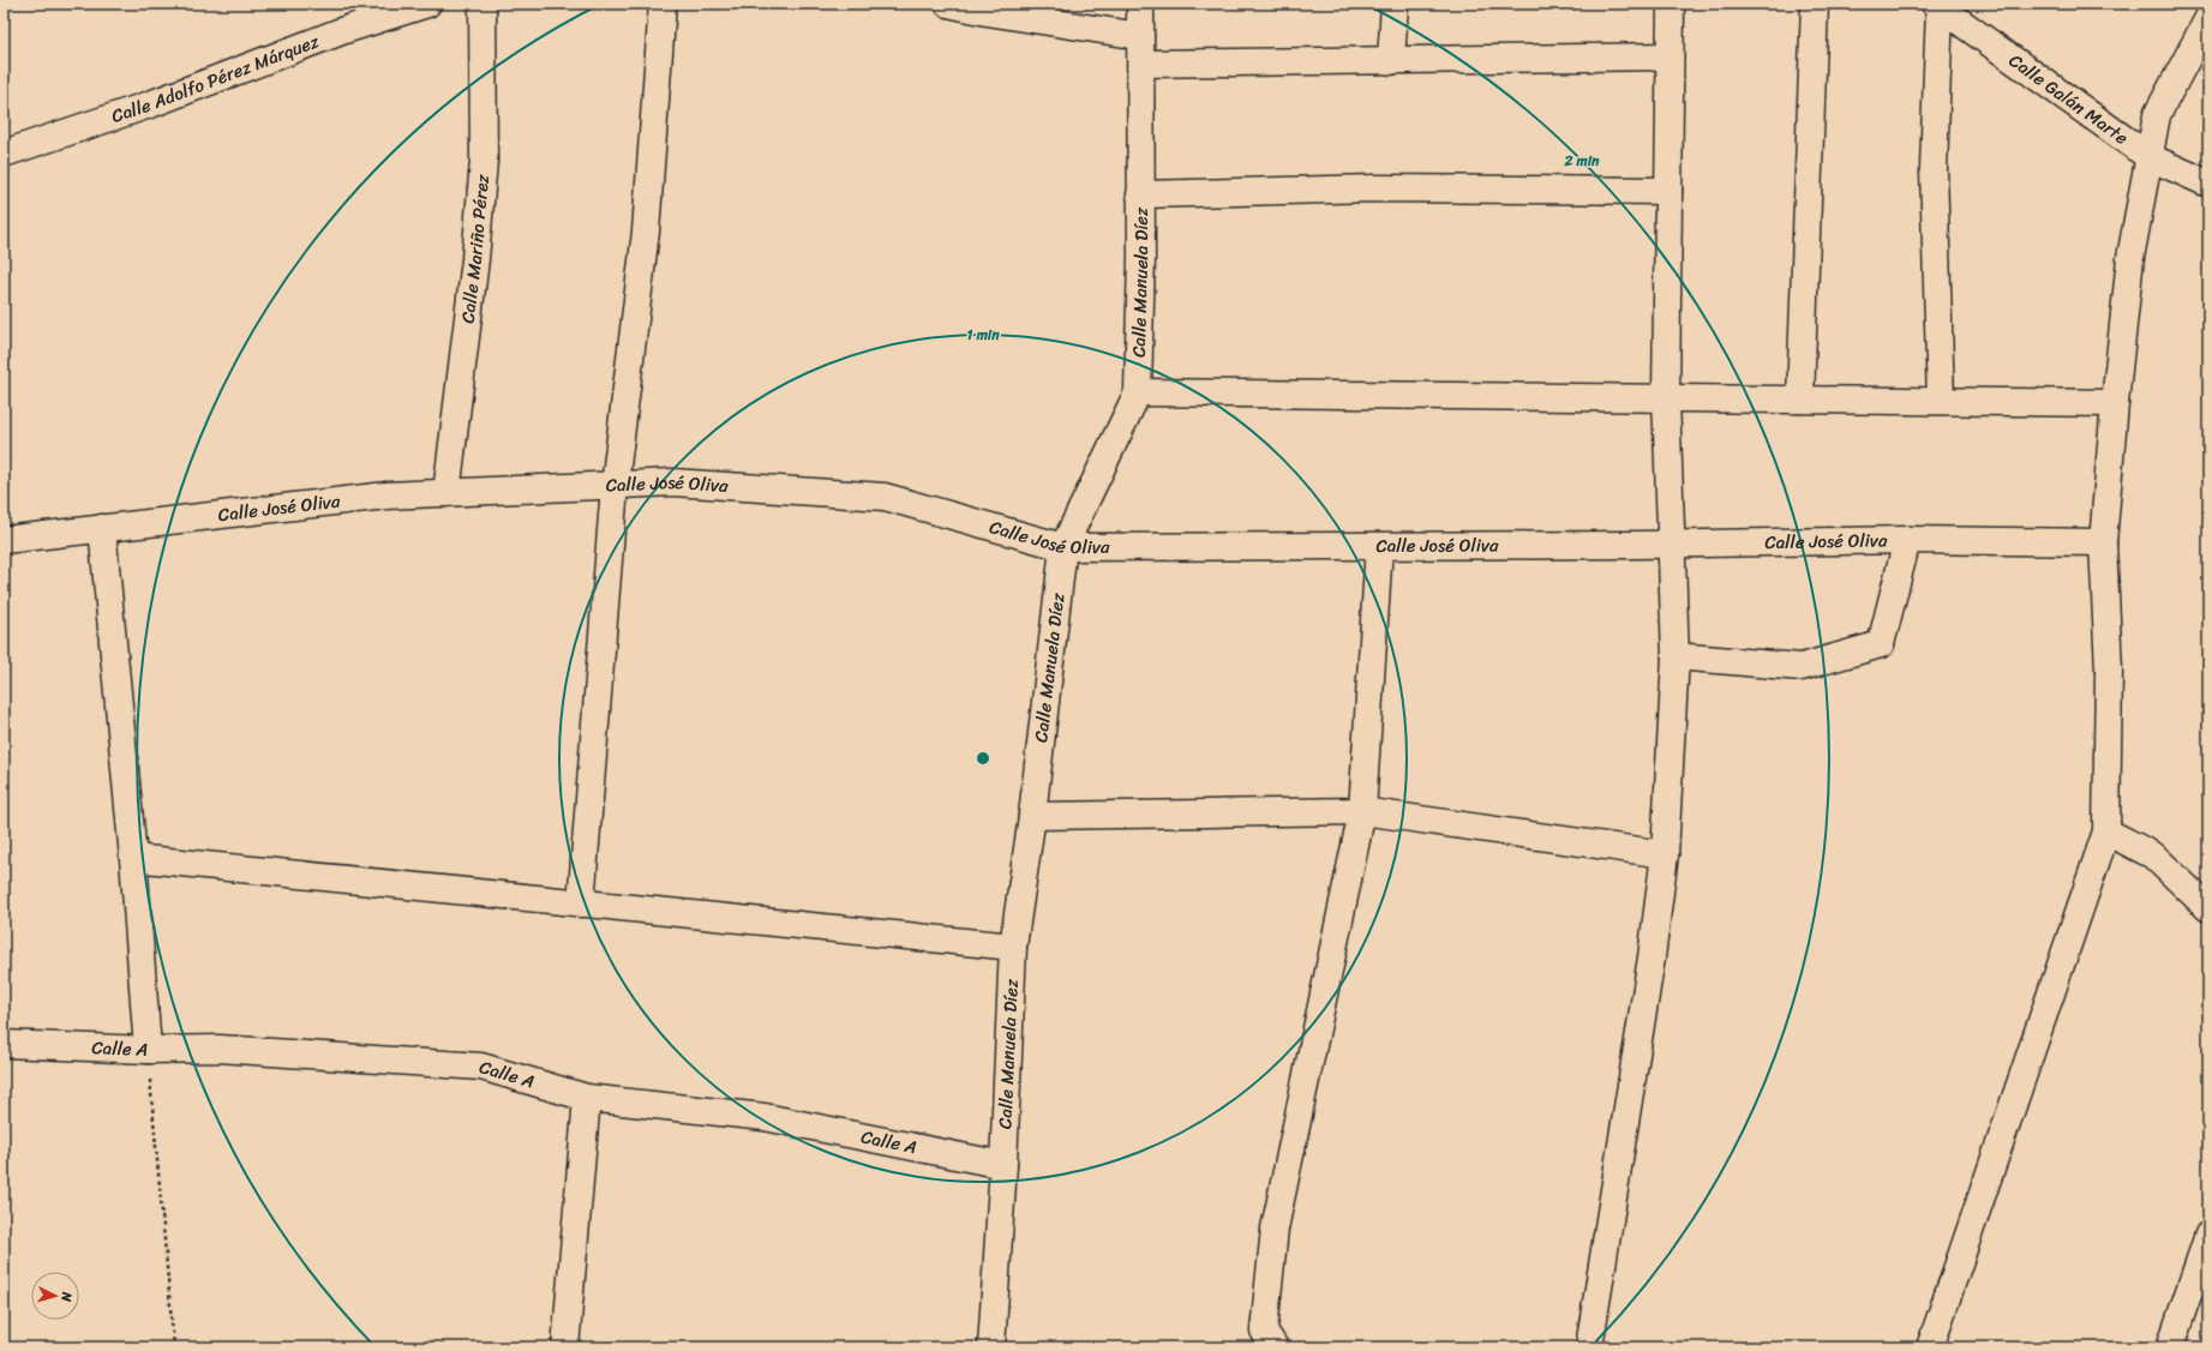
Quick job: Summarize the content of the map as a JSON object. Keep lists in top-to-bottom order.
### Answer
{
  "streets": {
    "street": [
      "Calle Adolfo Pérez Márquez",
      "Calle Galán Marte",
      "Calle Mariño Pérez",
      "Calle Manuela Díez",
      "Calle José Oliva",
      "Calle A"
    ]
  },
  "crossings": [
    ["Calle Mariño Pérez", "Calle José Oliva"],
    ["Calle Manuela Díez", "Calle José Oliva"],
    ["Calle Manuela Díez", "Calle A"]
  ],
  "north": "right",
  "rings": ["2 min", "1 min"]
}
